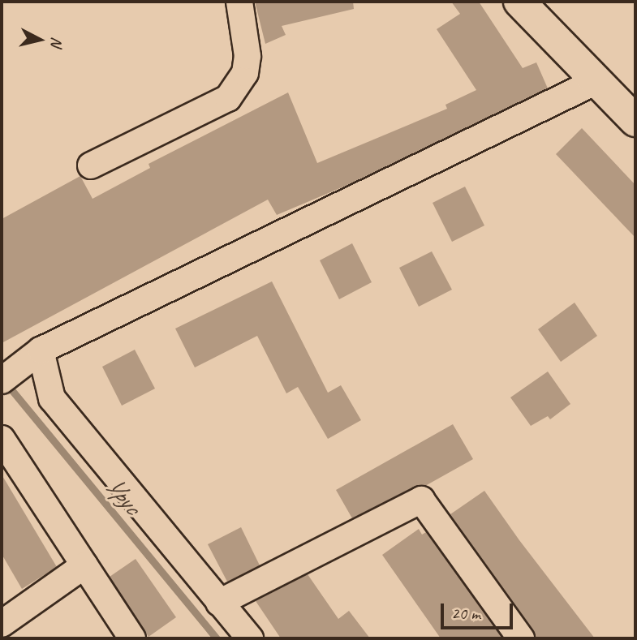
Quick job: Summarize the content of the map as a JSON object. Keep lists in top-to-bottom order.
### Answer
{
  "water": ["Урус"],
  "scale_bar": "20 m",
  "north": "right"
}
